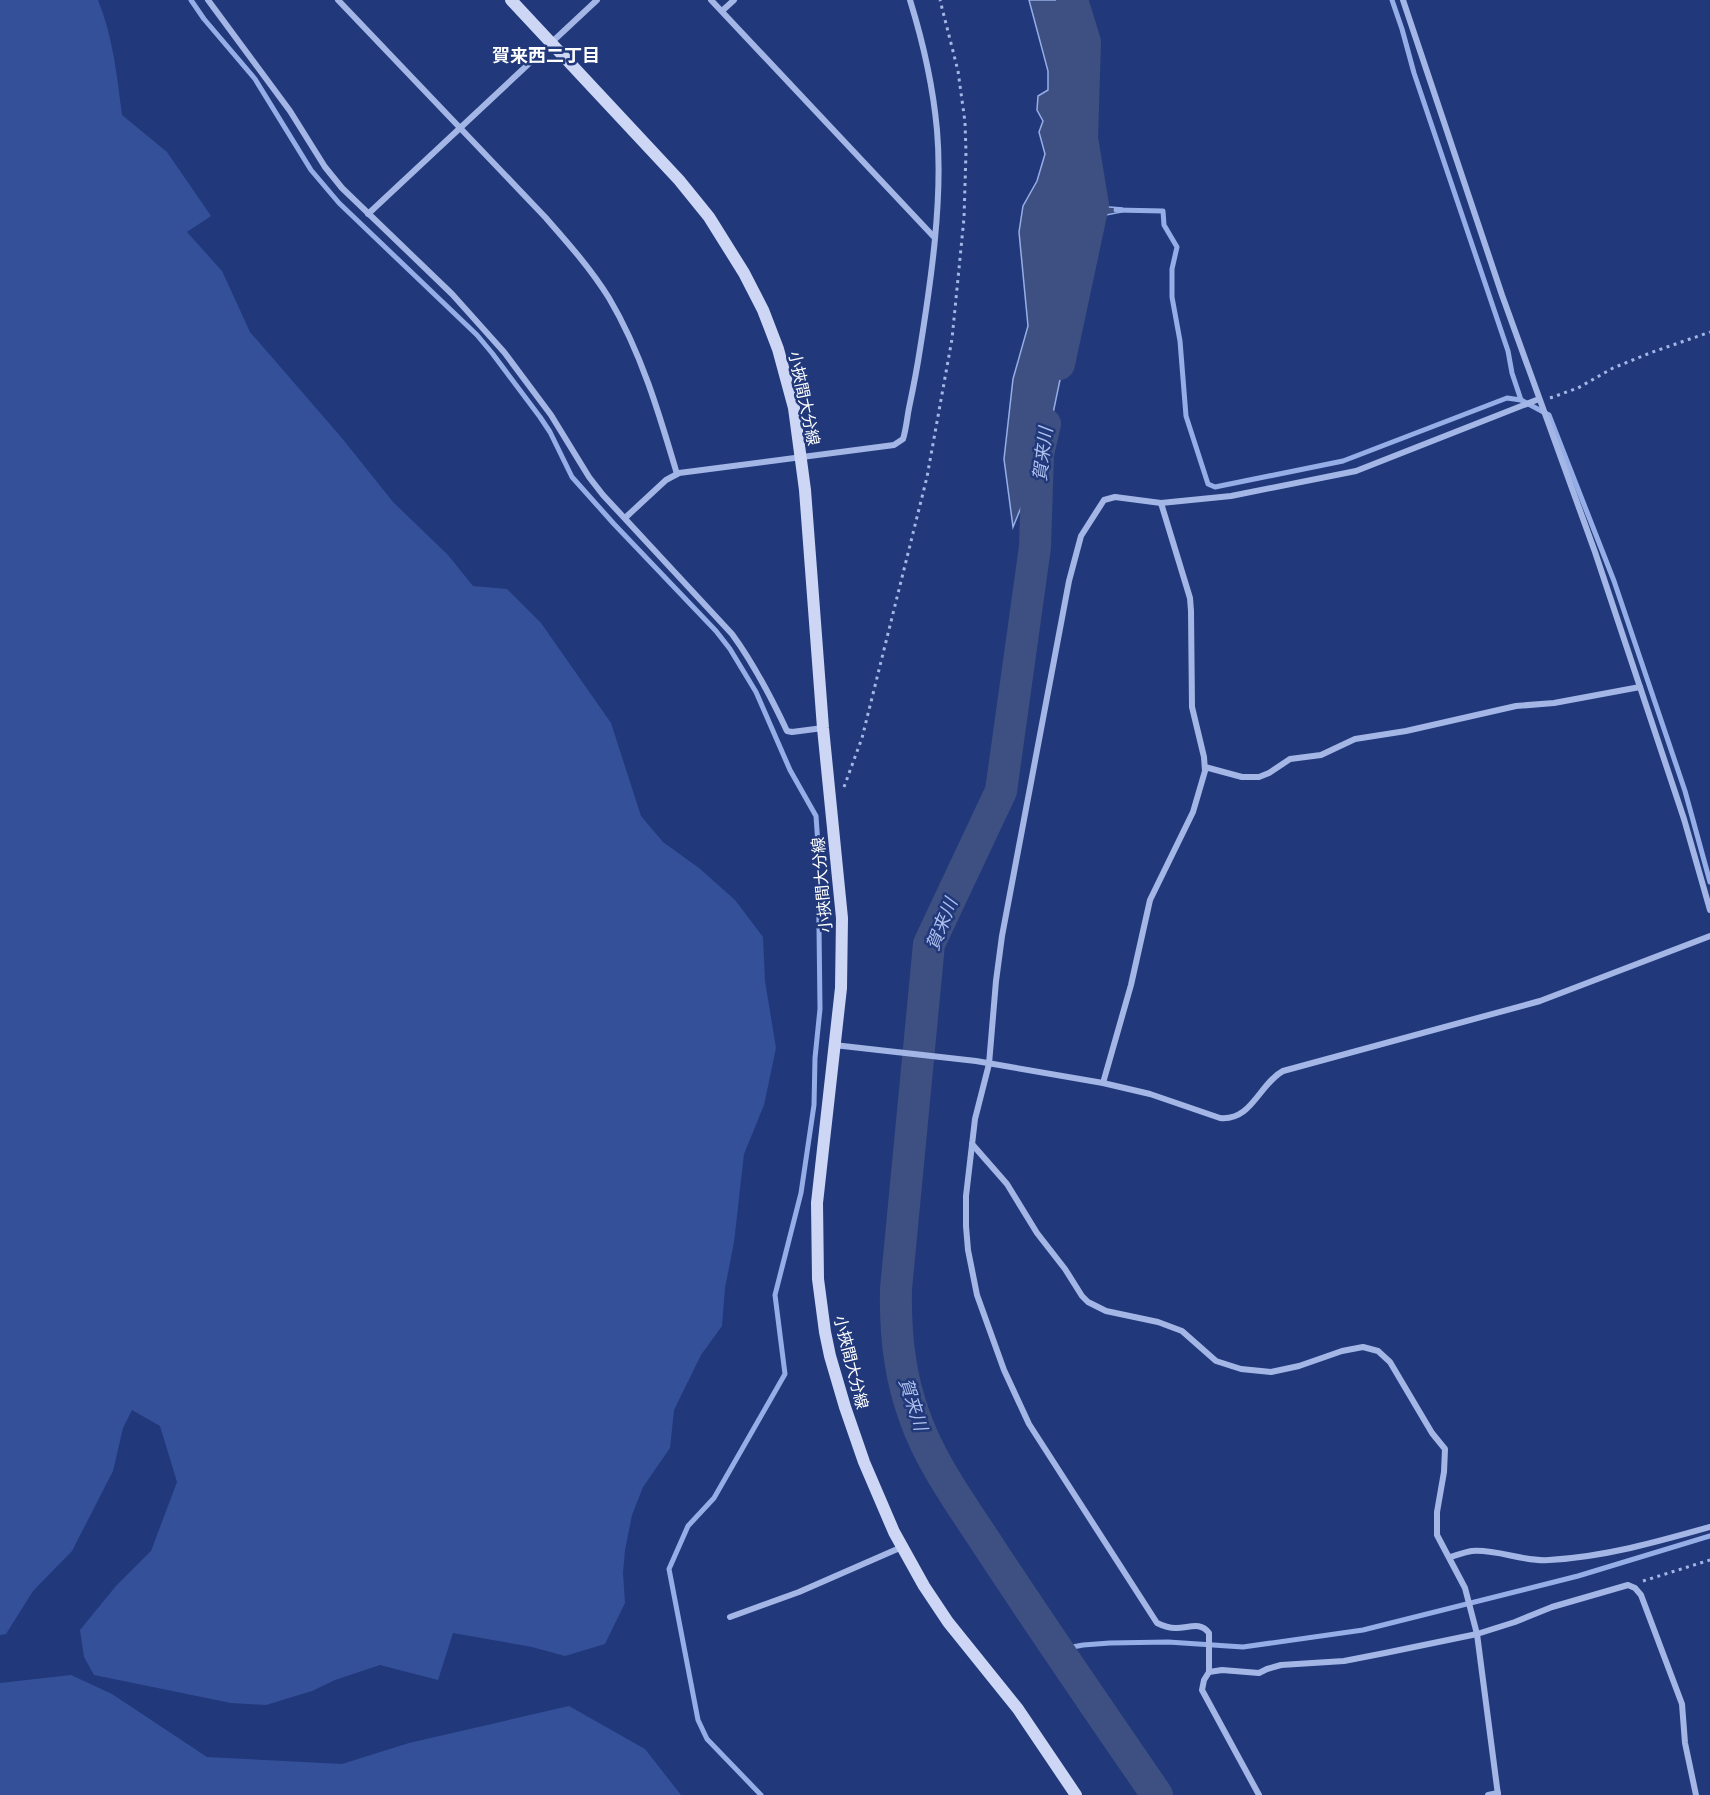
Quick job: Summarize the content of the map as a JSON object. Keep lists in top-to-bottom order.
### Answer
{
  "streets": {
    "main road": ["小挾間大分線"]
  },
  "districts": ["賀来西二丁目"],
  "water": ["賀来川"]
}
